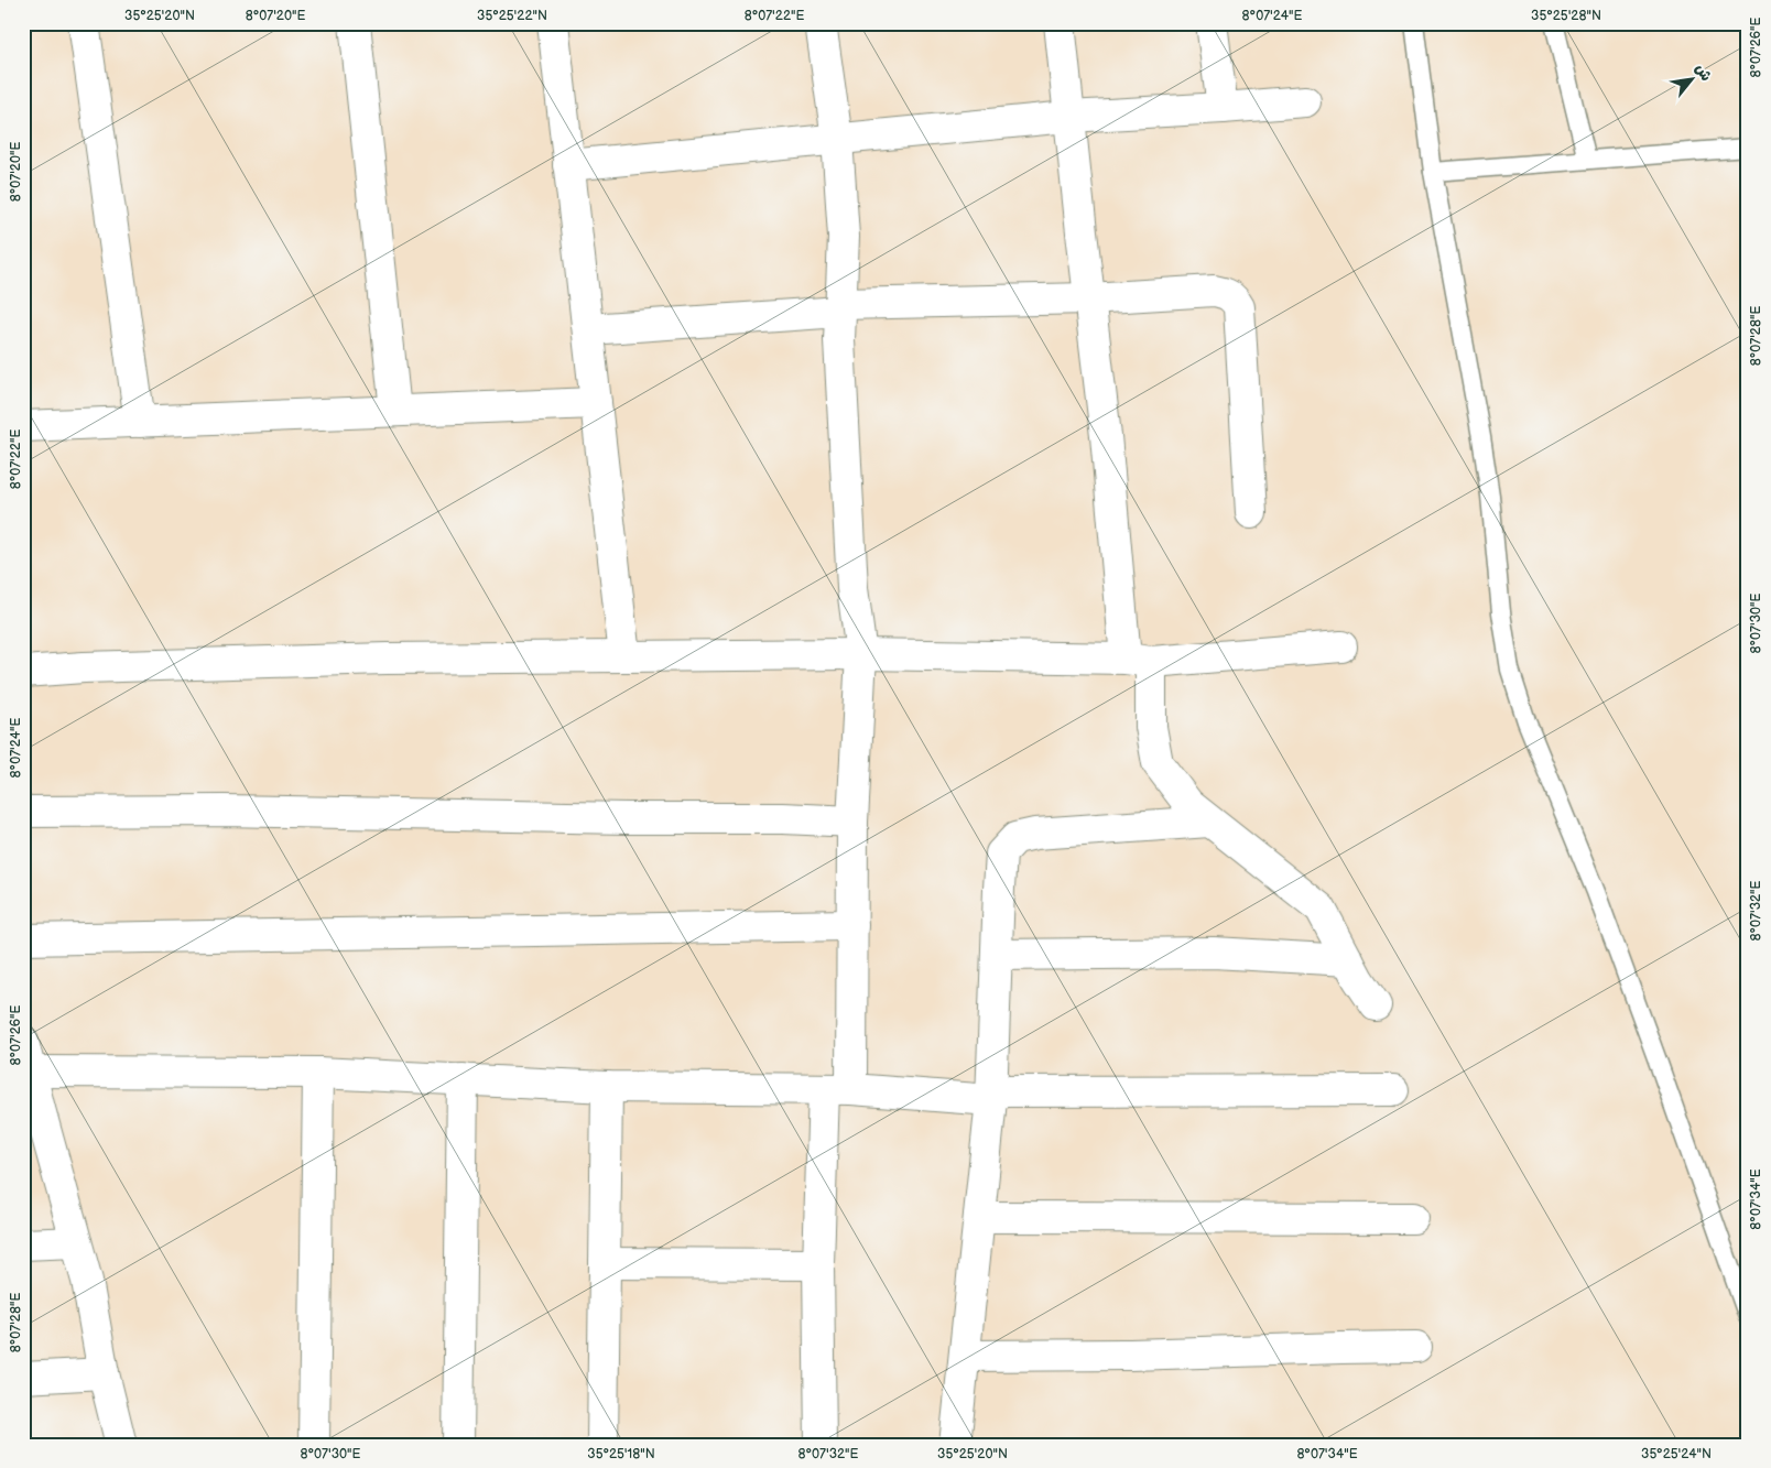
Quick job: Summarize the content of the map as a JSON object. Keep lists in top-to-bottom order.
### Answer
{
  "north": "top right",
  "coordinates": [
    "35°25'20\"N",
    "8°07'20\"E",
    "35°25'22\"N",
    "8°07'22\"E",
    "8°07'24\"E",
    "35°25'28\"N",
    "8°07'26\"E",
    "8°07'28\"E",
    "8°07'30\"E",
    "8°07'32\"E",
    "8°07'34\"E",
    "35°25'18\"N",
    "35°25'24\"N"
  ]
}
